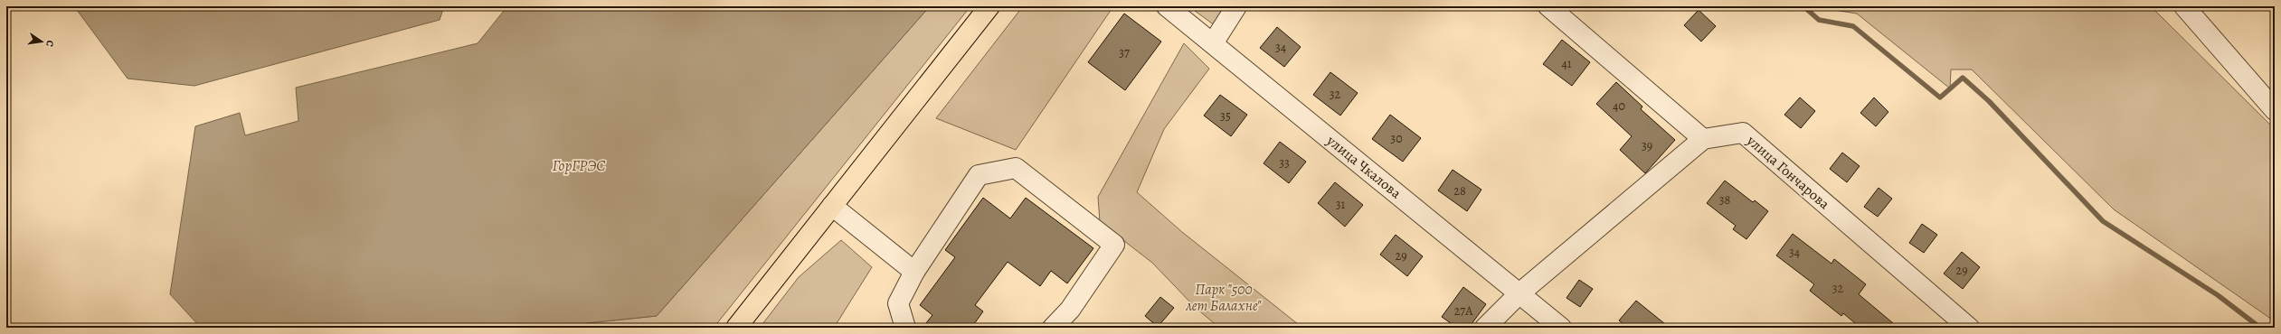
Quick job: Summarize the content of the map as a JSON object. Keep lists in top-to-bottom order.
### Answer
{
  "streets": {
    "street": ["улица Чкалова", "улица Гончарова"]
  },
  "water": ["ГорГРЭС"],
  "parks": ["Парк \"500 лет Балахне\""],
  "house_numbers": [
    "34",
    "37",
    "41",
    "32",
    "40",
    "35",
    "30",
    "39",
    "33",
    "28",
    "38",
    "31",
    "34",
    "29",
    "29",
    "32",
    "27А"
  ],
  "north": "right"
}
